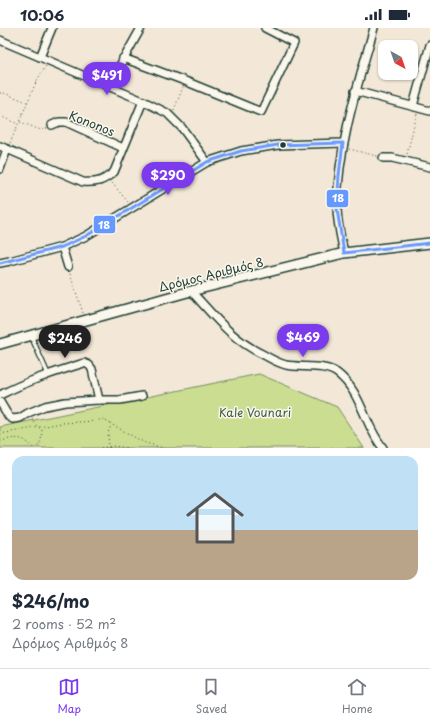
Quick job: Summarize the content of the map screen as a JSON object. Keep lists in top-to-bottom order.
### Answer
{
  "streets": {
    "street": ["Kononos", "Δρόμος Αριθμός 8"]
  },
  "parks": ["Kale Vounari"],
  "lines": ["transit line 18"],
  "north": "bottom right",
  "page": {
    "status": "10:06",
    "price": [
      "$491",
      "$290",
      "$469",
      "$246"
    ],
    "list": [
      {
        "name": "$246/mo",
        "note": "2 rooms · 52 m² · Δρόμος Αριθμός 8"
      }
    ],
    "tabs": ["Map", "Saved", "Home"]
  }
}
